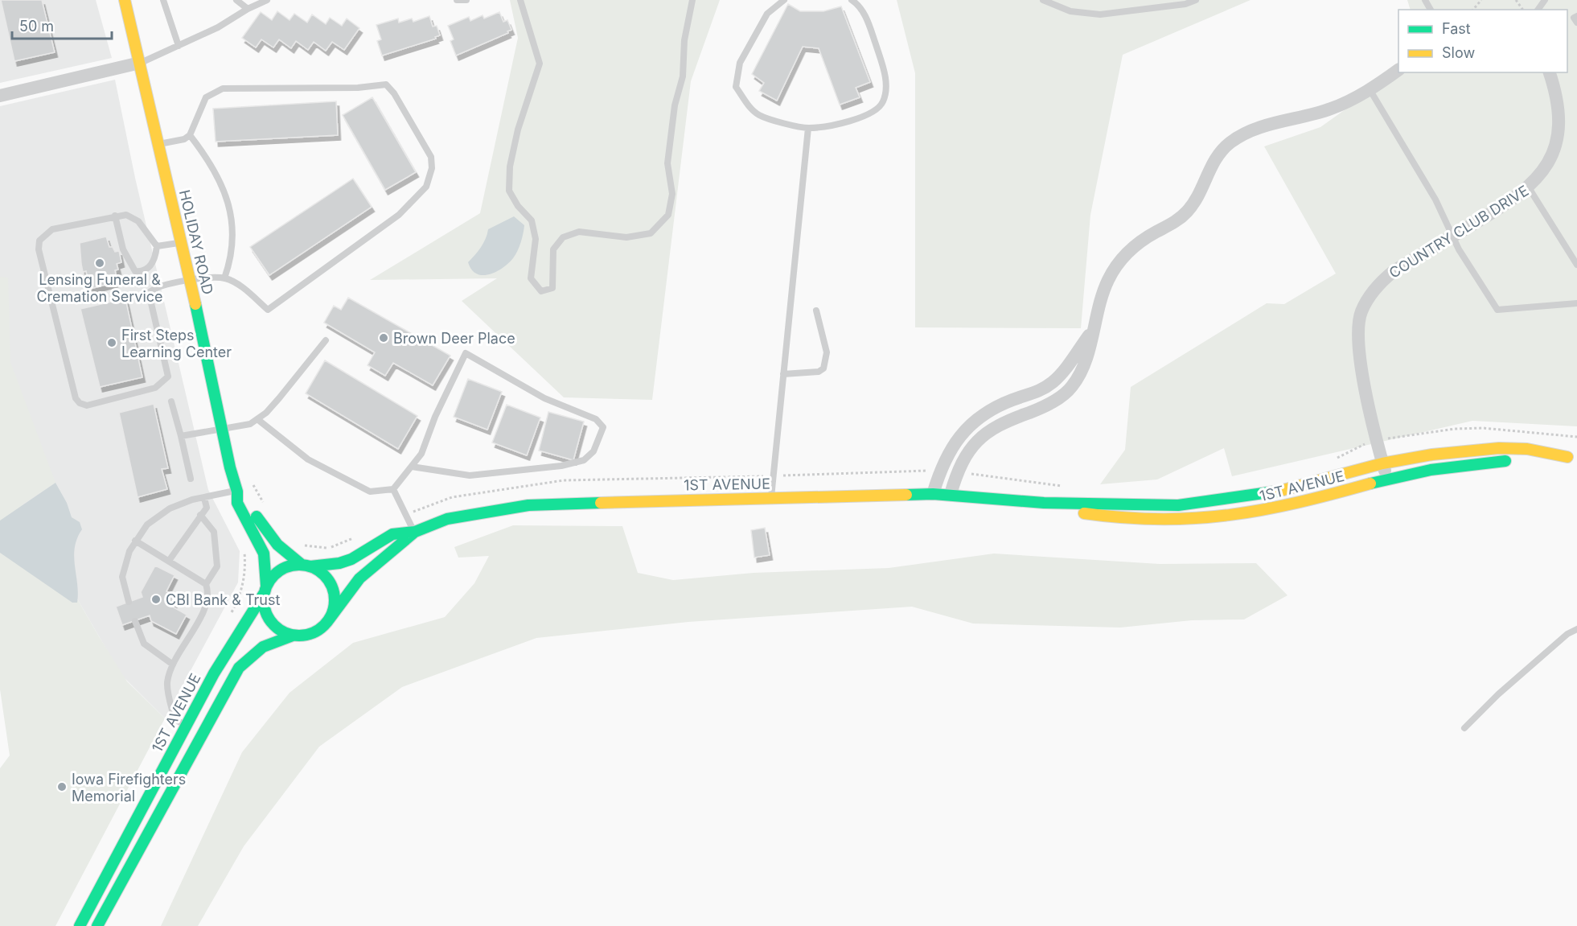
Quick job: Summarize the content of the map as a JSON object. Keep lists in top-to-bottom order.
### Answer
{
  "streets": {
    "main road": ["HOLIDAY ROAD", "1ST AVENUE"],
    "street": ["COUNTRY CLUB DRIVE"]
  },
  "crossings": [
    ["COUNTRY CLUB DRIVE", "1ST AVENUE"],
    ["HOLIDAY ROAD", "1ST AVENUE"]
  ],
  "places": [
    "Lensing Funeral & Cremation Service",
    "Brown Deer Place",
    "First Steps Learning Center",
    "CBI Bank & Trust",
    "Iowa Firefighters Memorial"
  ],
  "legend": ["Fast", "Slow"],
  "scale_bar": "50 m"
}
